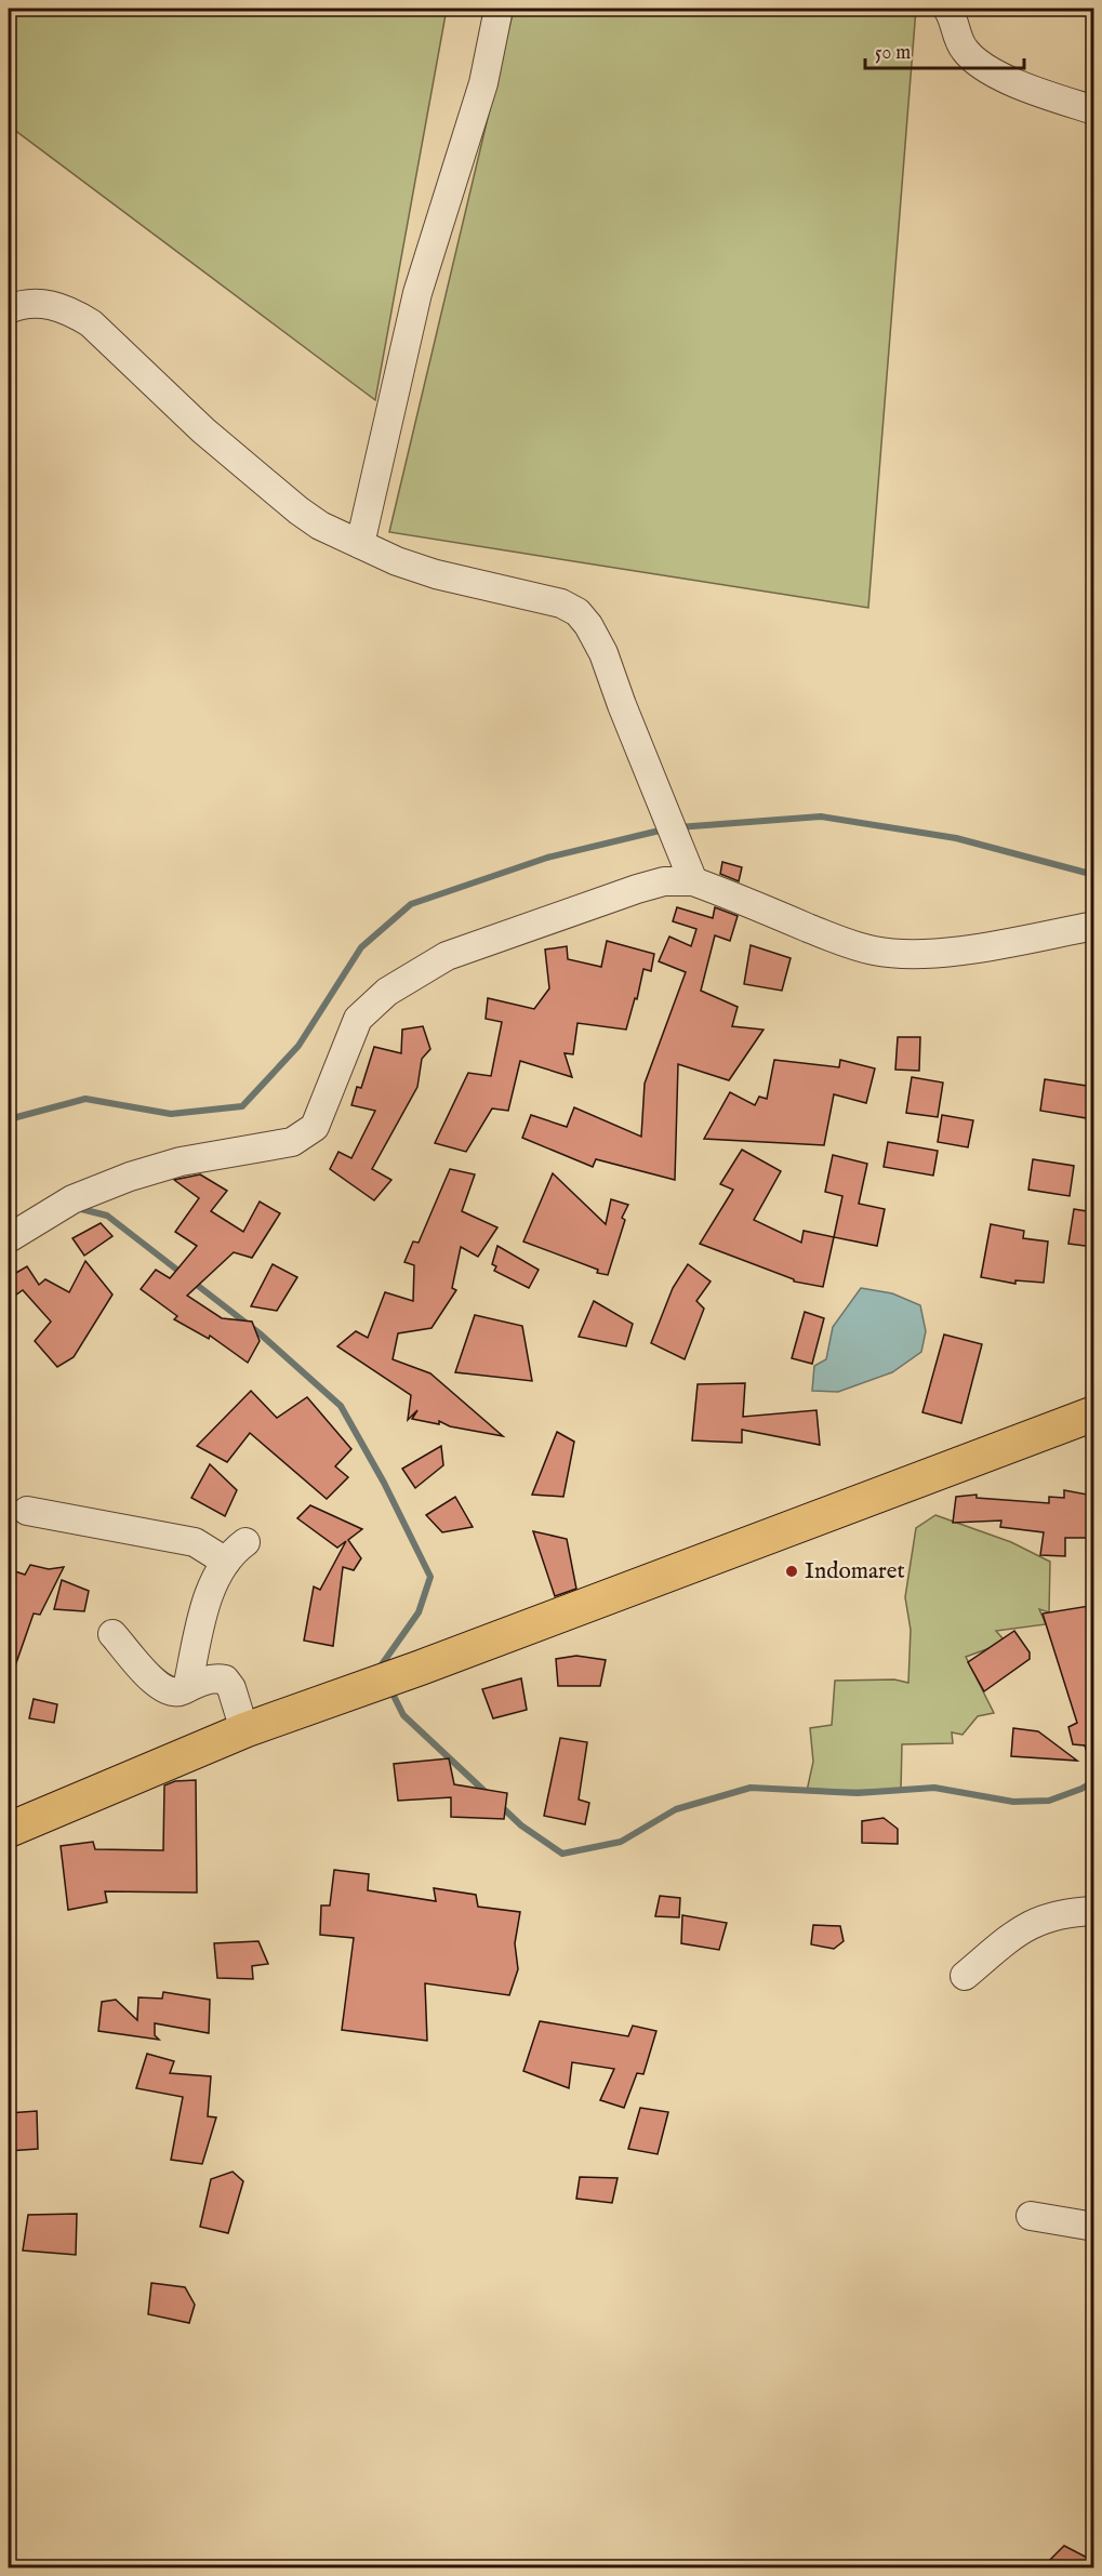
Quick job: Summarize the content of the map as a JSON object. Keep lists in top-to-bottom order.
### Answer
{
  "places": ["Indomaret"],
  "scale_bar": "50 m"
}
